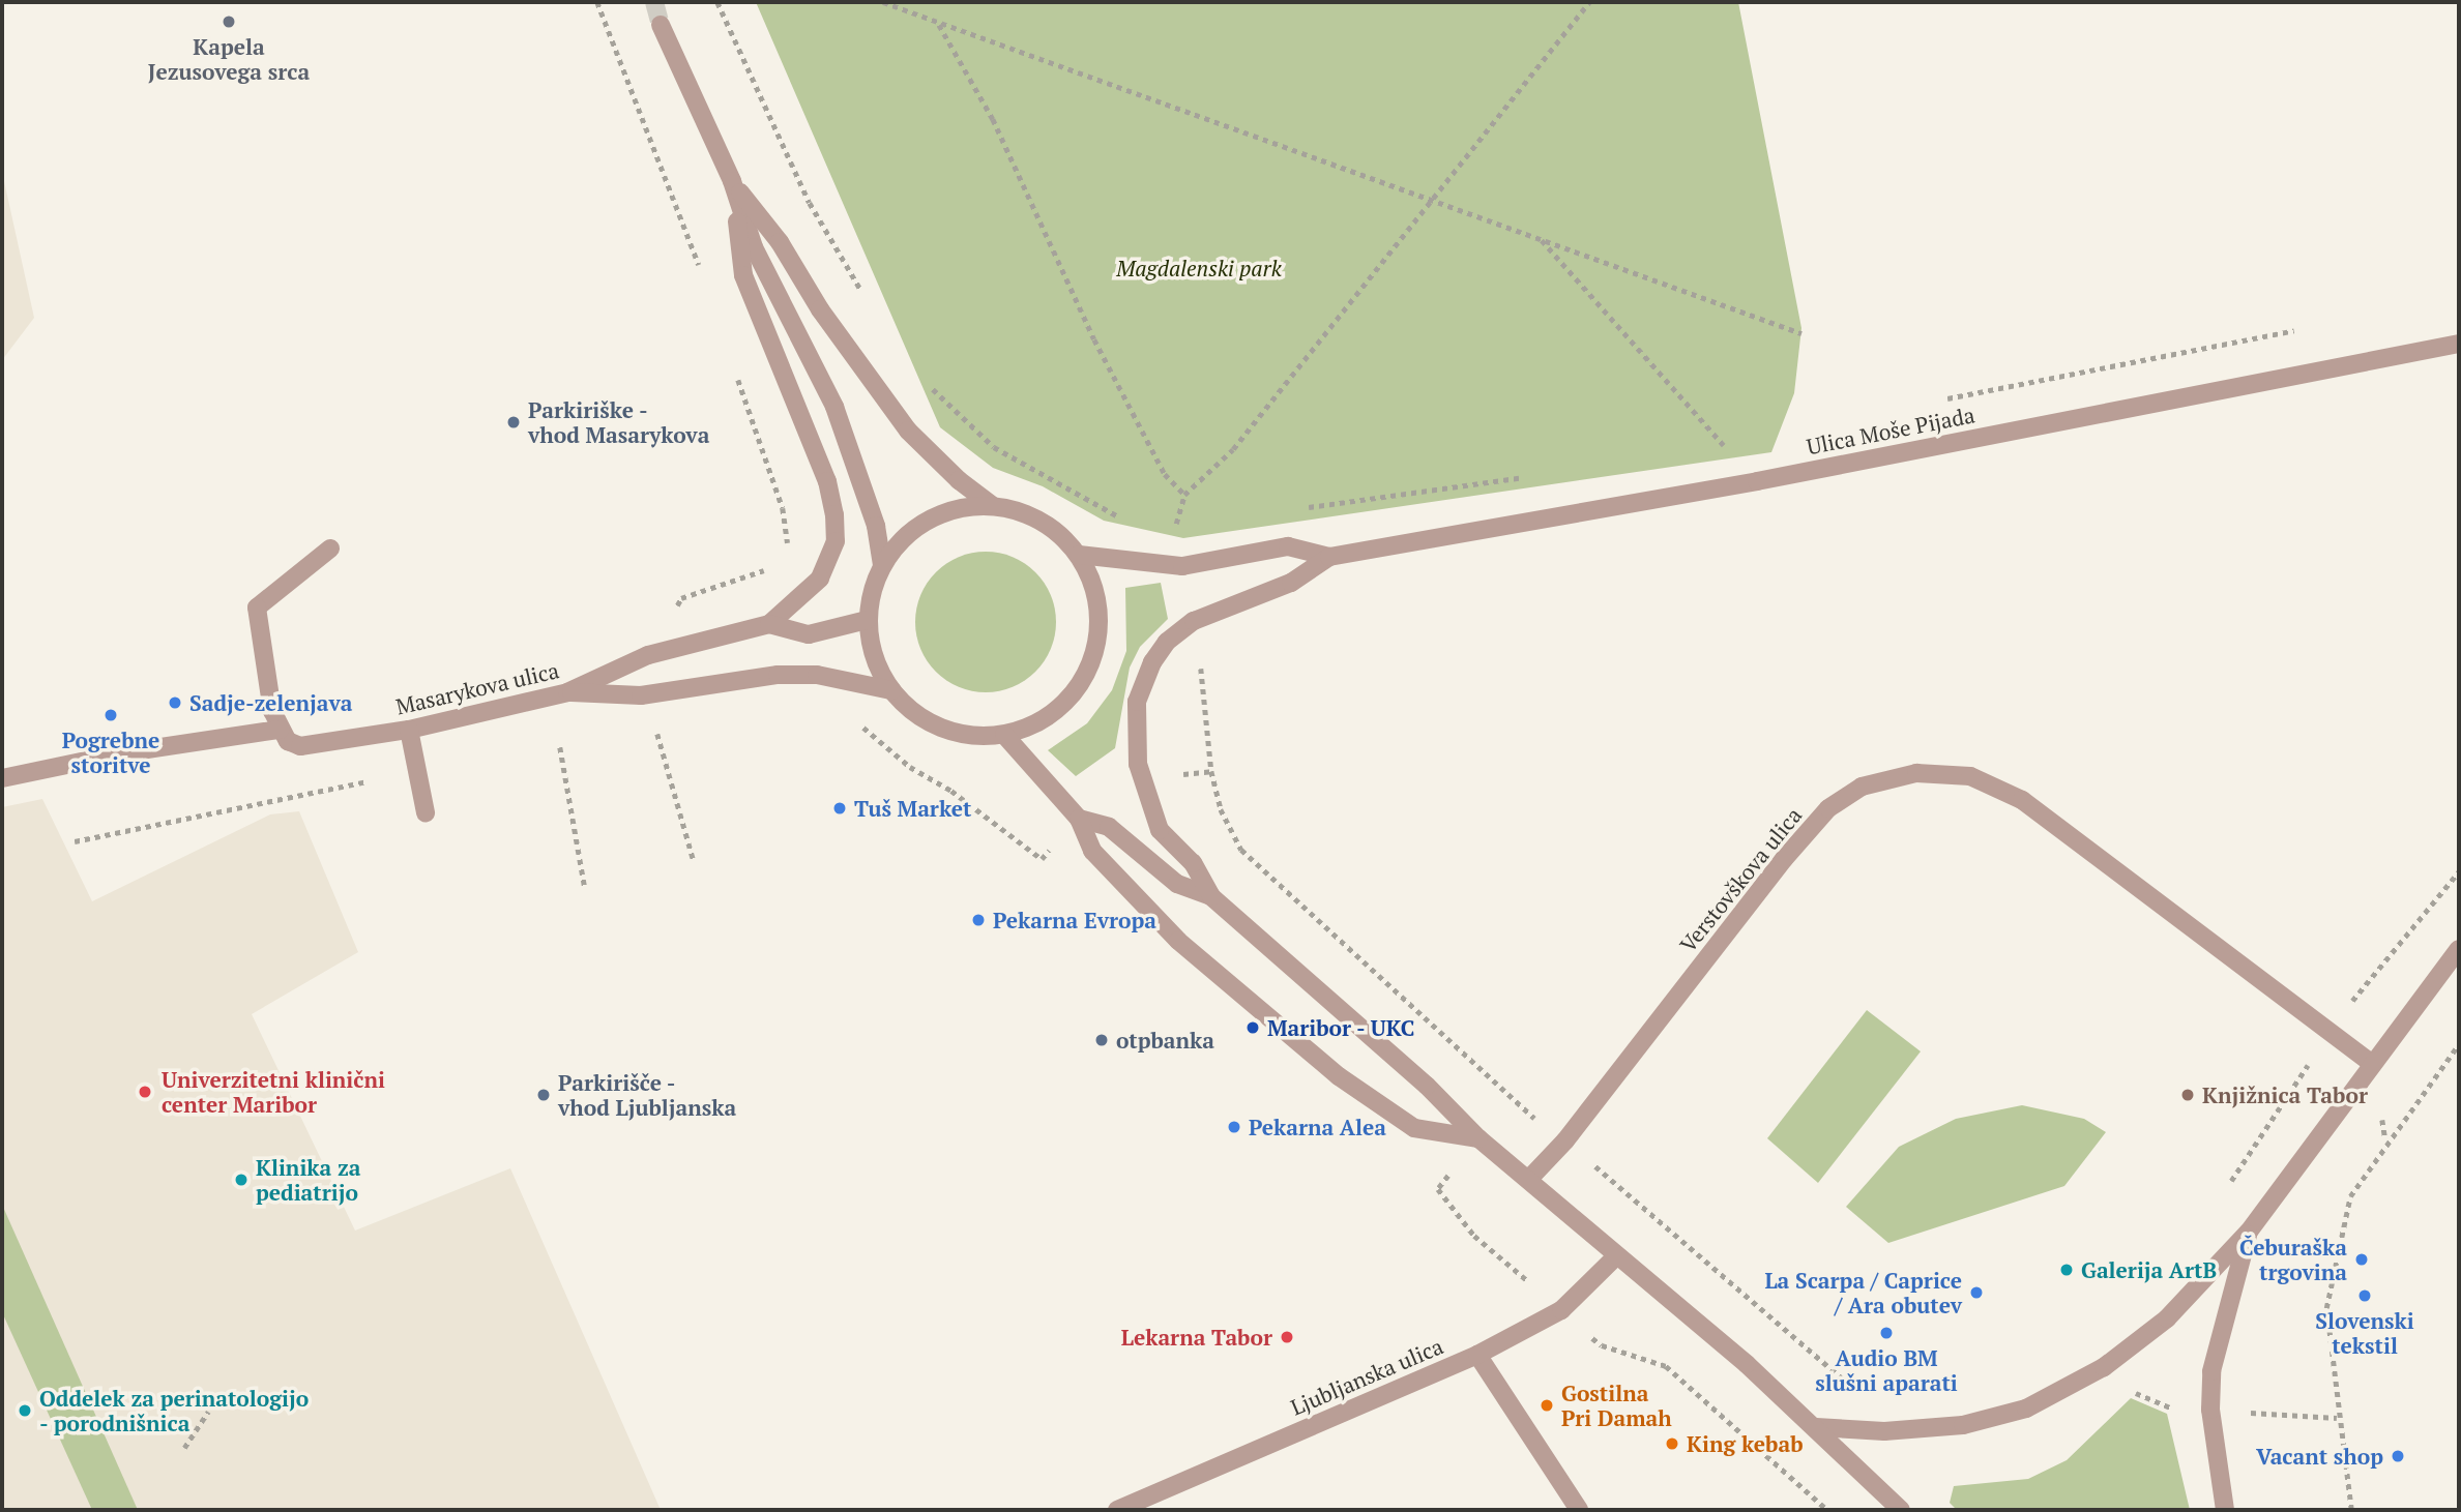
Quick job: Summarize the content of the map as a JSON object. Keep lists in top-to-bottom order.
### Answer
{
  "streets": {
    "street": [
      "Ulica Moše Pijada",
      "Masarykova ulica",
      "Verstovškova ulica",
      "Ljubljanska ulica"
    ]
  },
  "parks": ["Magdalenski park"],
  "places": [
    "Kapela Jezusovega srca",
    "Parkiriške - vhod Masarykova",
    "Sadje-zelenjava",
    "Pogrebne storitve",
    "Tuš Market",
    "Pekarna Evropa",
    "Maribor - UKC",
    "otpbanka",
    "Univerzitetni klinični center Maribor",
    "Parkirišče - vhod Ljubljanska",
    "Knjižnica Tabor",
    "Pekarna Alea",
    "Klinika za pediatrijo",
    "Čeburaška trgovina",
    "Galerija ArtB",
    "La Scarpa / Caprice / Ara obutev",
    "Slovenski tekstil",
    "Audio BM slušni aparati",
    "Lekarna Tabor",
    "Gostilna Pri Damah",
    "Oddelek za perinatologijo - porodnišnica",
    "King kebab",
    "Vacant shop"
  ]
}
